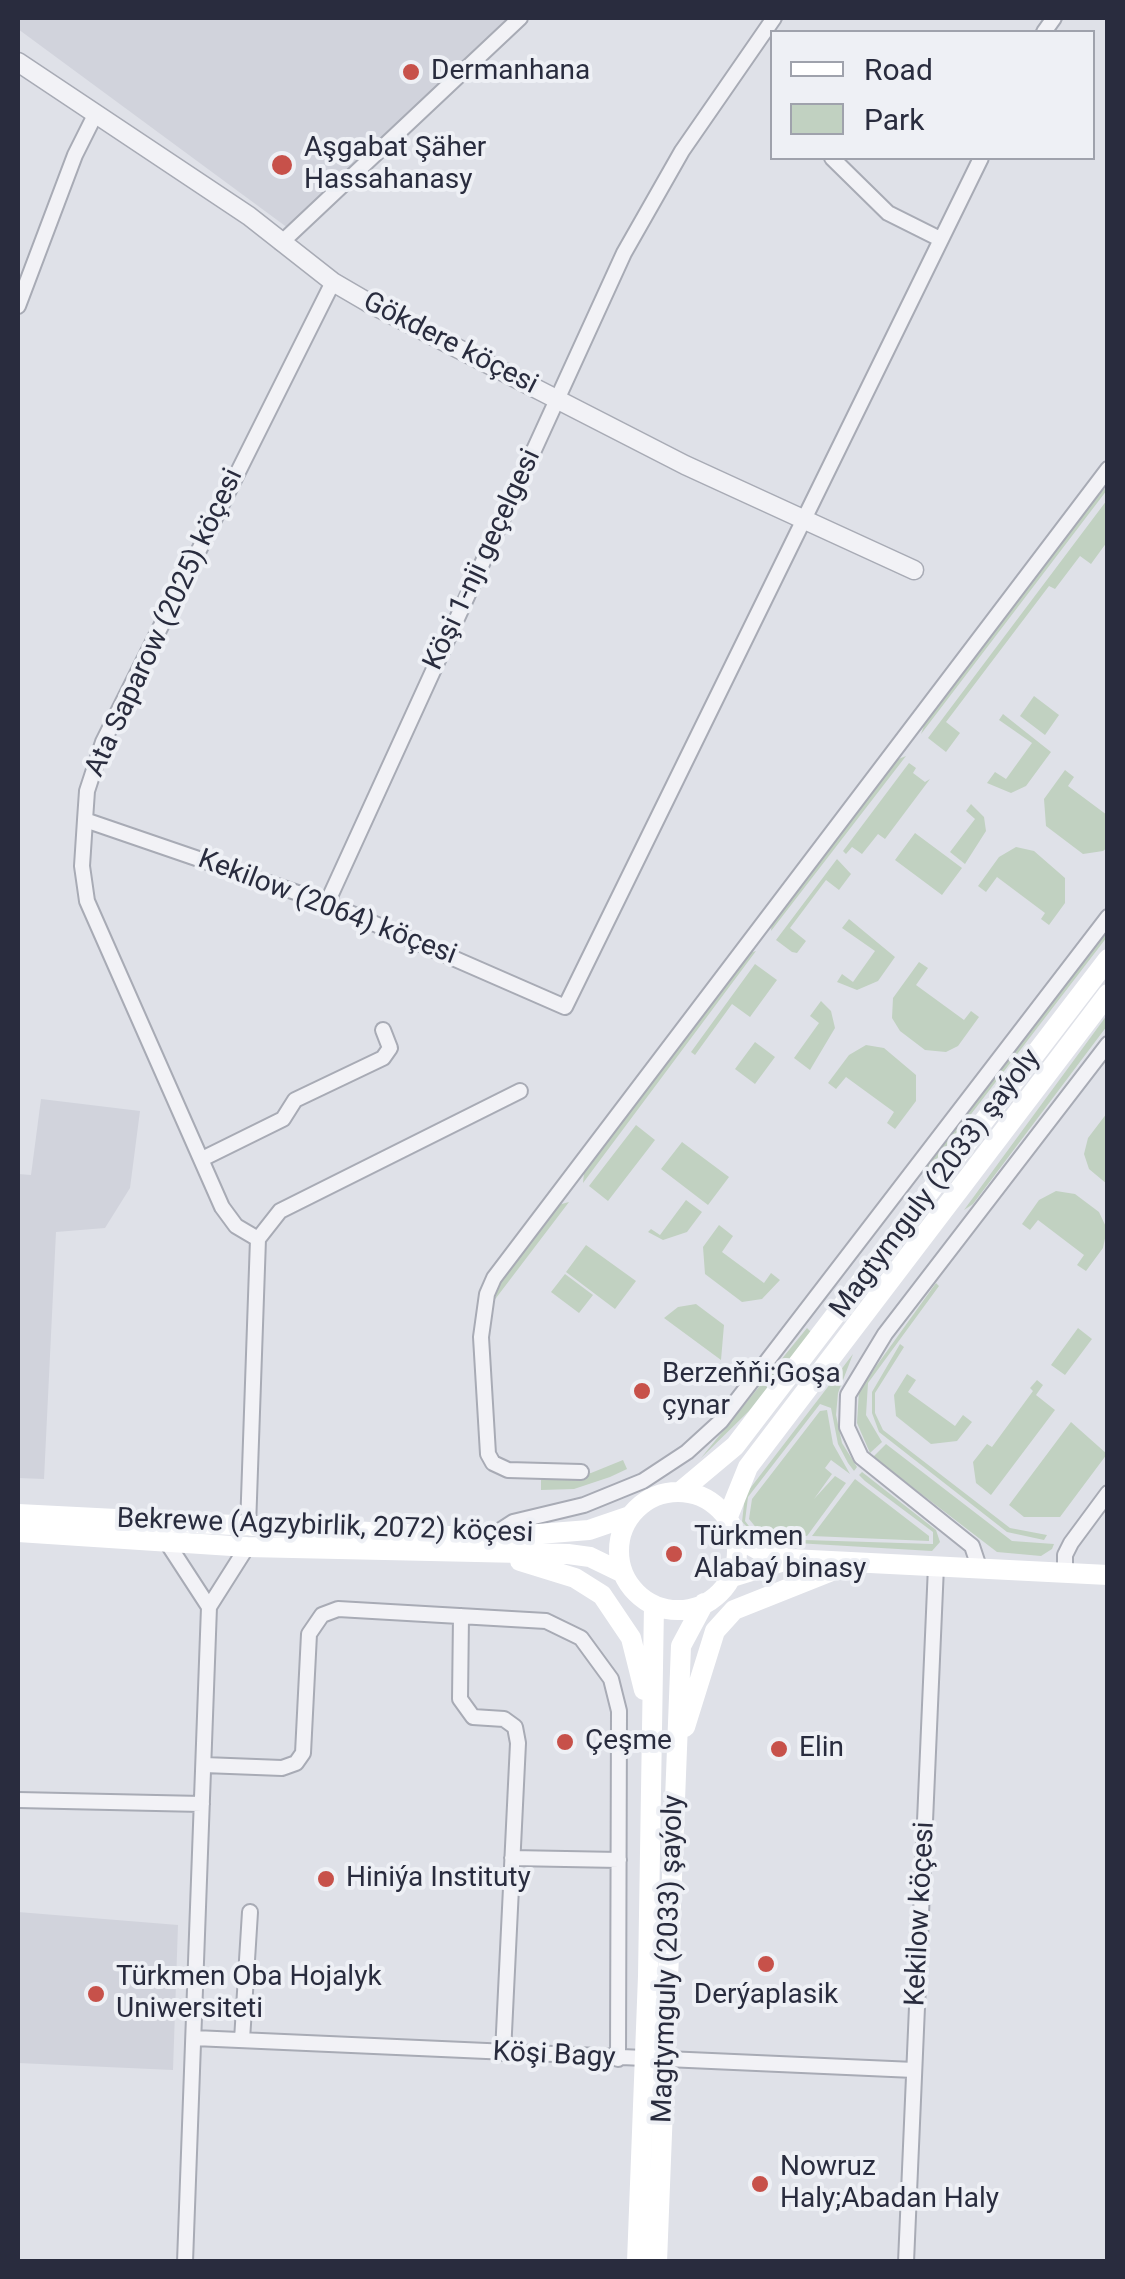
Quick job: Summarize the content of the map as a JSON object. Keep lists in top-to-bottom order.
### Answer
{
  "streets": {
    "main road": ["Magtymguly (2033) şaýoly", "Bekrewe (Agzybirlik, 2072) köçesi"],
    "street": [
      "Gökdere köçesi",
      "Köşi 1-nji geçelgesi",
      "Ata Saparow (2025) köçesi",
      "Kekilow (2064) köçesi",
      "Kekilow köçesi",
      "Köşi Bagy"
    ]
  },
  "crossings": [
    ["Gökdere köçesi", "Köşi 1-nji geçelgesi"],
    ["Gökdere köçesi", "Ata Saparow (2025) köçesi"],
    ["Gökdere köçesi", "Kekilow (2064) köçesi"],
    ["Köşi 1-nji geçelgesi", "Kekilow (2064) köçesi"],
    ["Ata Saparow (2025) köçesi", "Kekilow (2064) köçesi"],
    ["Magtymguly (2033) şaýoly", "Bekrewe (Agzybirlik, 2072) köçesi"],
    ["Magtymguly (2033) şaýoly", "Köşi Bagy"],
    ["Kekilow köçesi", "Köşi Bagy"]
  ],
  "places": [
    "Dermanhana",
    "Aşgabat Şäher Hassahanasy",
    "Berzeňňi;Goşa çynar",
    "Türkmen Alabaý binasy",
    "Çeşme",
    "Elin",
    "Hiniýa Instituty",
    "Derýaplasik",
    "Türkmen Oba Hojalyk Uniwersiteti",
    "Nowruz Haly;Abadan Haly"
  ],
  "legend": ["Road", "Park"]
}
